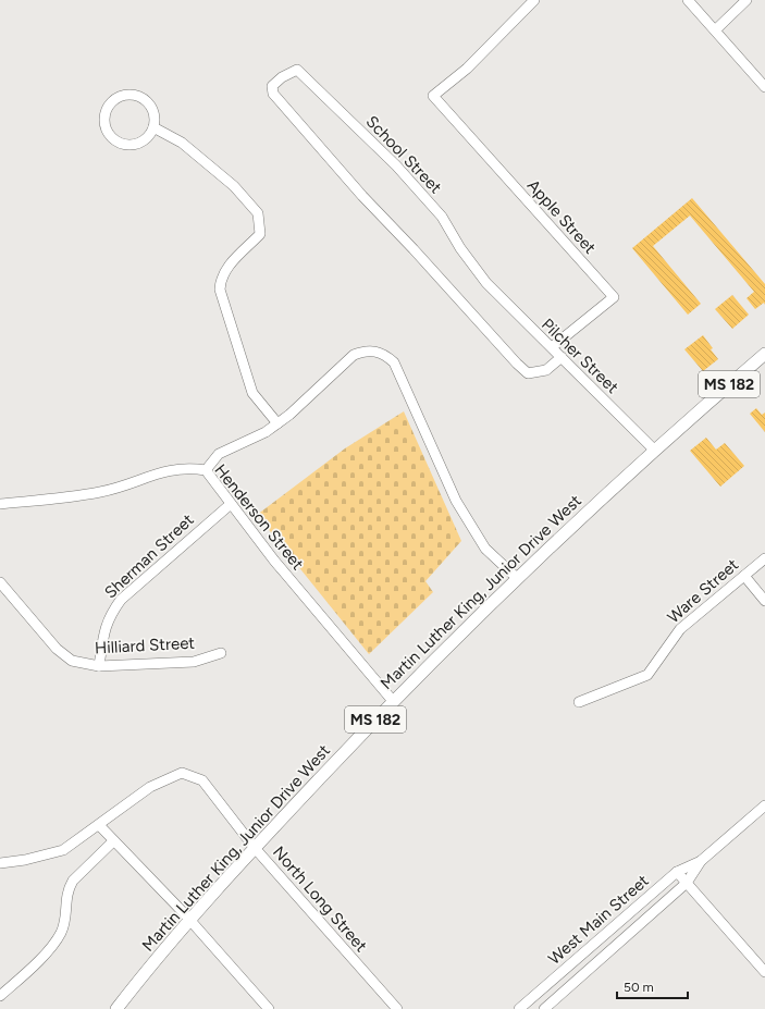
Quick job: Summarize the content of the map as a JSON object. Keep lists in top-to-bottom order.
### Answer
{
  "streets": {
    "main road": ["MS 182", "Martin Luther King, Junior Drive West"],
    "street": [
      "School Street",
      "Apple Street",
      "Pilcher Street",
      "Henderson Street",
      "Sherman Street",
      "Ware Street",
      "Hilliard Street",
      "North Long Street",
      "West Main Street"
    ]
  },
  "crossings": [
    ["School Street", "Pilcher Street"],
    ["Apple Street", "Pilcher Street"],
    ["Pilcher Street", "Martin Luther King, Junior Drive West"],
    ["Henderson Street", "Sherman Street"],
    ["Henderson Street", "Martin Luther King, Junior Drive West"],
    ["Sherman Street", "Hilliard Street"],
    ["Martin Luther King, Junior Drive West", "North Long Street"]
  ],
  "scale_bar": "50 m"
}
